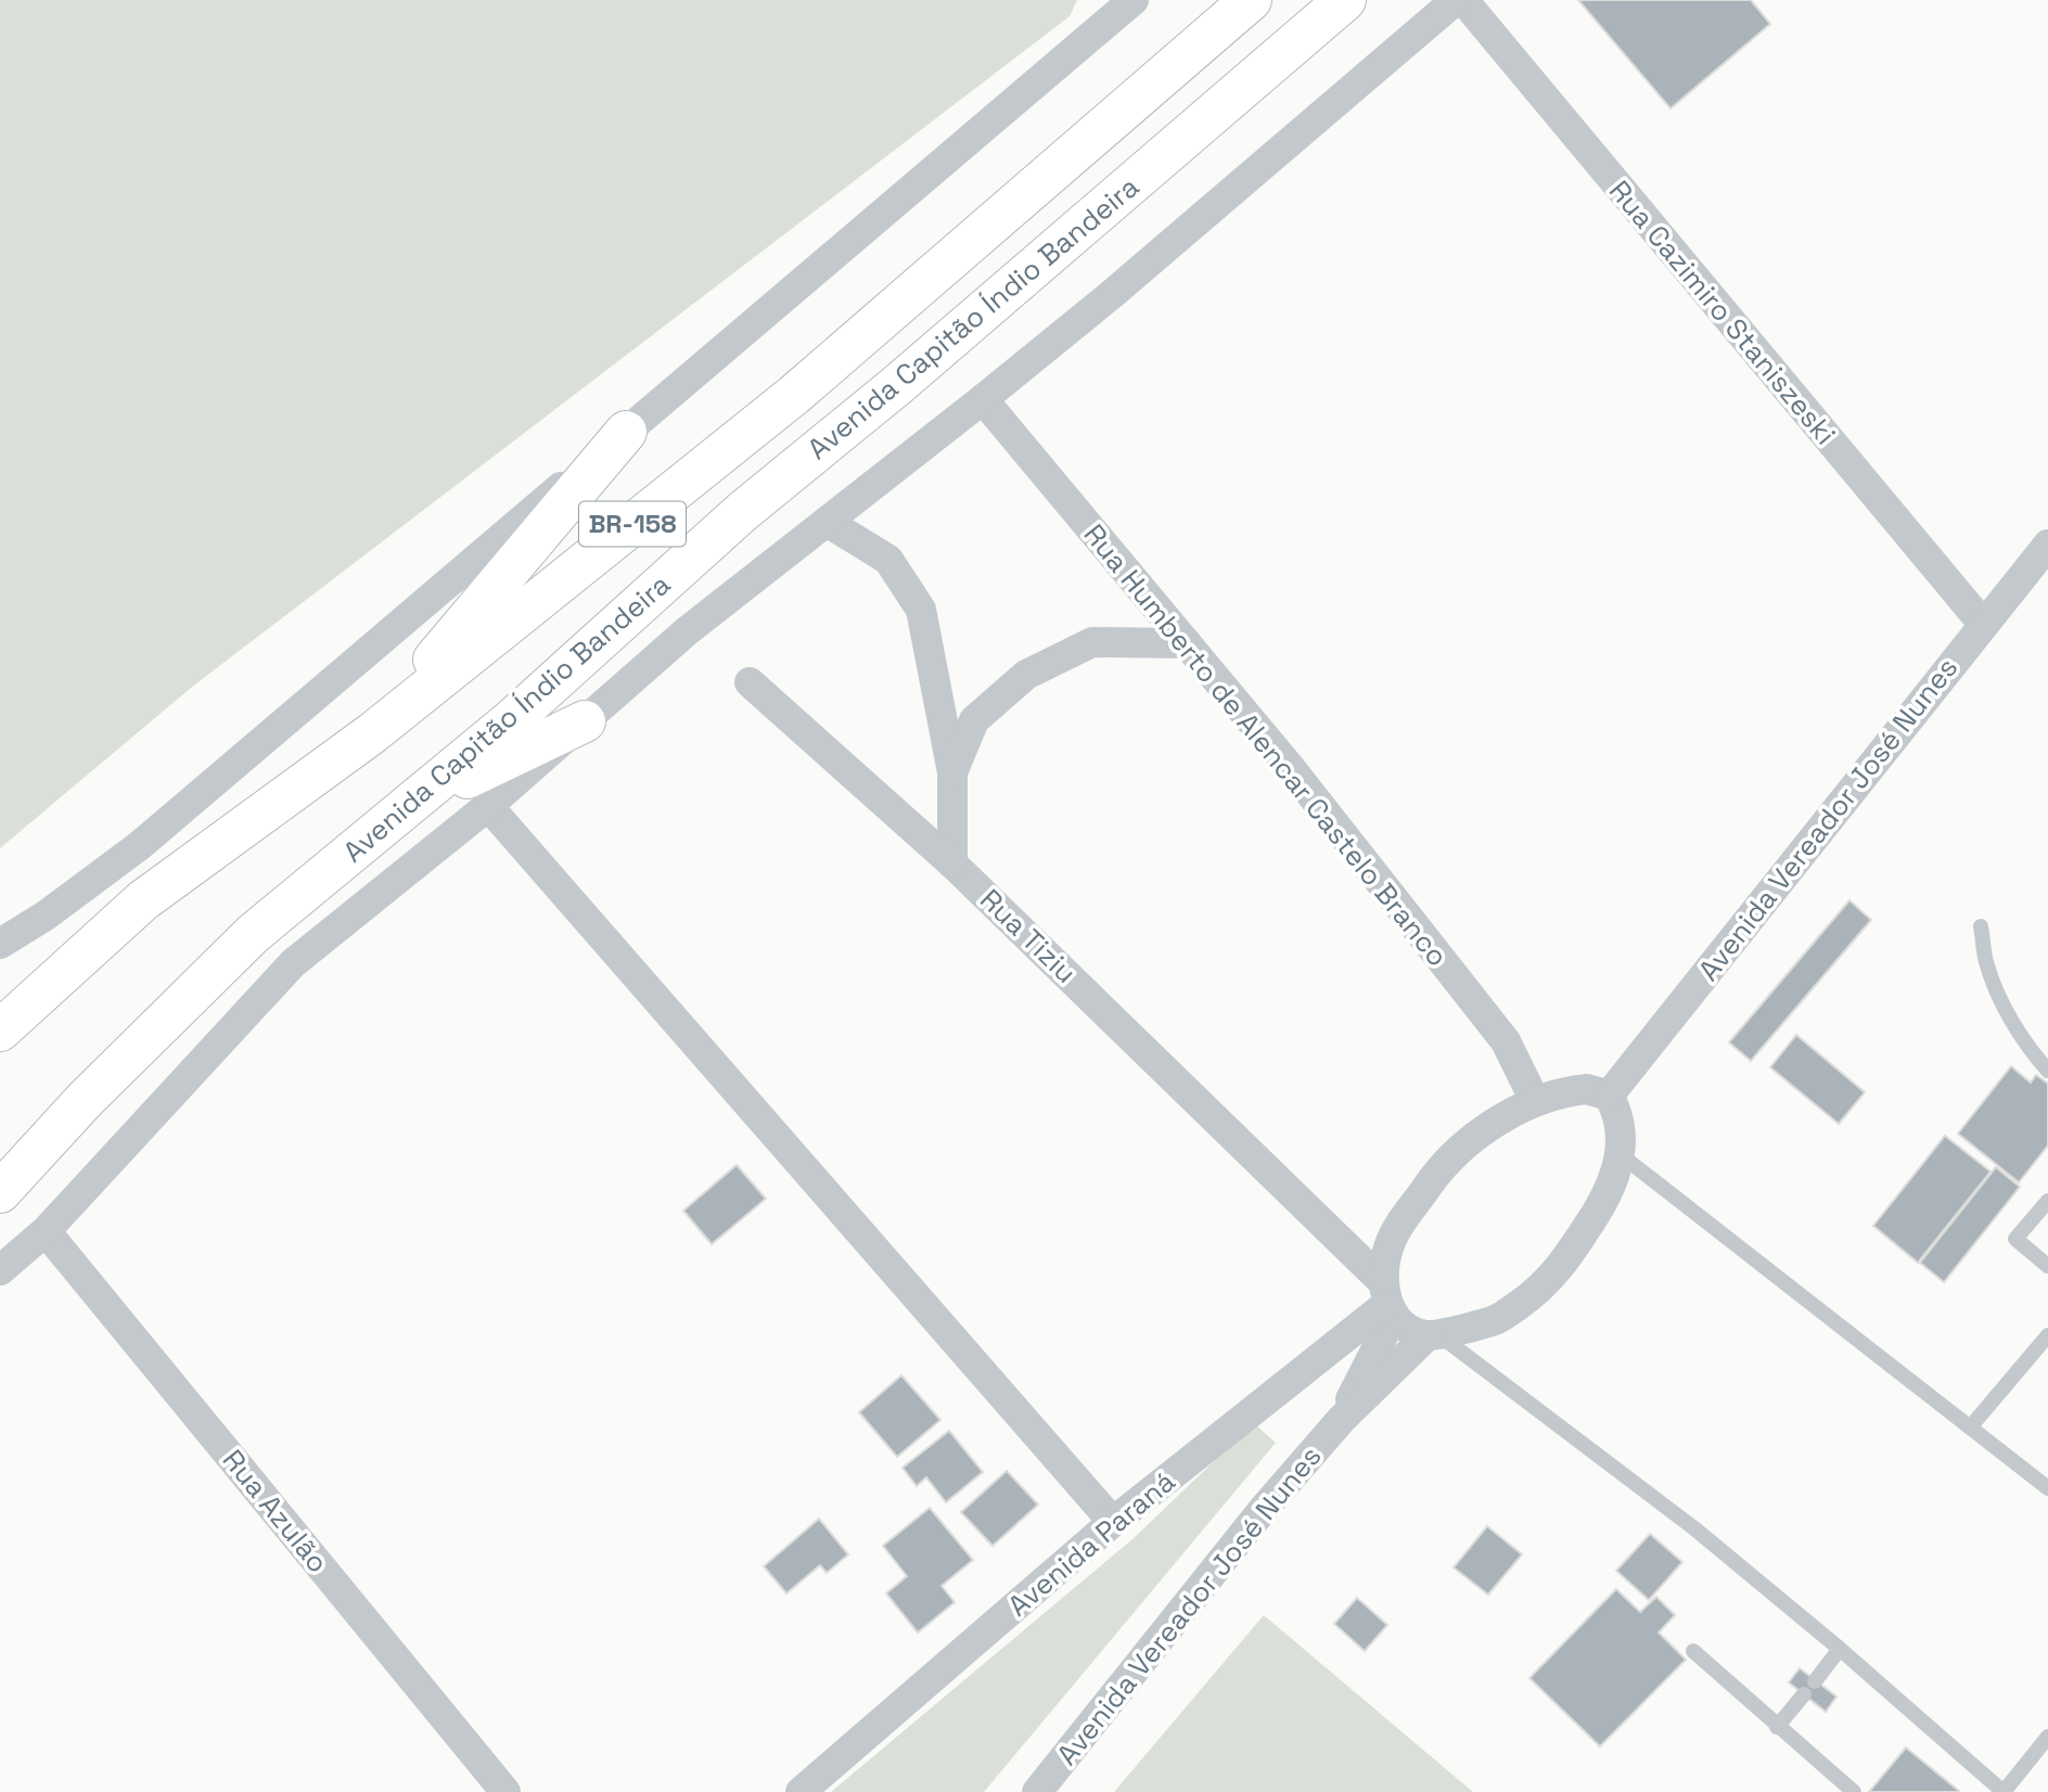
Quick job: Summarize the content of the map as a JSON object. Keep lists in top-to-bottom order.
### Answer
{
  "streets": {
    "main road": ["Avenida Capitão Índio Bandeira", "BR-158"],
    "street": [
      "Rua Cazimiro Staniszeski",
      "Rua Humberto de Alencar Castelo Branco",
      "Avenida Vereador José Nunes",
      "Rua Tiziu",
      "Rua Azulão",
      "Avenida Paraná"
    ]
  },
  "crossings": [
    ["Rua Cazimiro Staniszeski", "Avenida Vereador José Nunes"],
    ["Rua Humberto de Alencar Castelo Branco", "Avenida Vereador José Nunes"],
    ["Avenida Vereador José Nunes", "Rua Tiziu"],
    ["Avenida Vereador José Nunes", "Avenida Paraná"],
    ["Rua Tiziu", "Avenida Paraná"]
  ]
}
